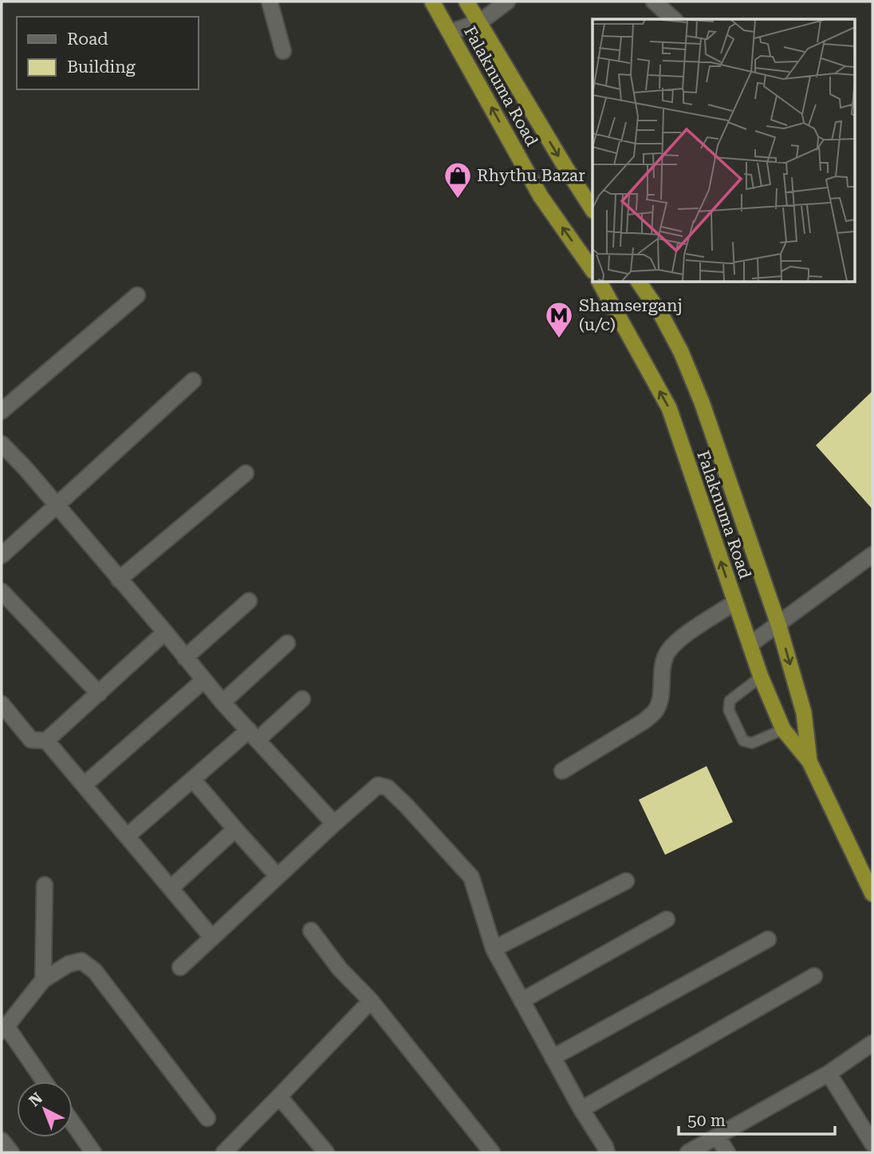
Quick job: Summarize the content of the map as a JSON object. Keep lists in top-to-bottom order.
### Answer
{
  "streets": {
    "highway": ["Falaknuma Road"]
  },
  "places": {
    "shop": ["Rhythu Bazar"],
    "metro station": ["Shamserganj (u/c)"]
  },
  "legend": ["Road", "Building"],
  "scale_bar": "50 m",
  "north": "top left"
}
